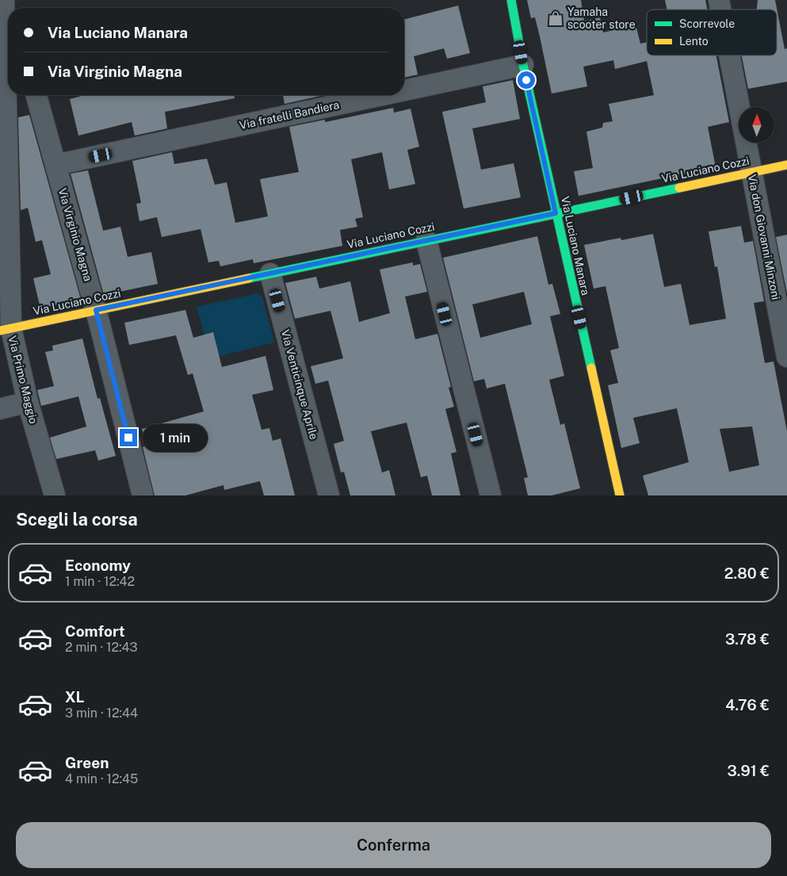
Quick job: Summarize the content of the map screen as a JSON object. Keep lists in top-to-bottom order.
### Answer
{
  "streets": {
    "street": [
      "Via fratelli Bandiera",
      "Via Luciano Cozzi",
      "Via Virginio Magna",
      "Via don Giovanni Minzoni",
      "Via Luciano Manara",
      "Via Primo Maggio",
      "Via Venticinque Aprile"
    ]
  },
  "crossings": [
    ["Via fratelli Bandiera", "Via Virginio Magna"],
    ["Via fratelli Bandiera", "Via Luciano Manara"],
    ["Via Luciano Cozzi", "Via Virginio Magna"],
    ["Via Luciano Cozzi", "Via don Giovanni Minzoni"],
    ["Via Luciano Cozzi", "Via Luciano Manara"],
    ["Via Luciano Cozzi", "Via Primo Maggio"],
    ["Via Luciano Cozzi", "Via Venticinque Aprile"]
  ],
  "places": {
    "shop": ["Yamaha scooter store"]
  },
  "legend": ["Scorrevole", "Lento"],
  "north": "top",
  "page": {
    "banner": ["Via Luciano Manara", "Via Virginio Magna"],
    "bubble": "1 min",
    "heading": "Scegli la corsa",
    "list": [
      {
        "name": "Economy",
        "note": "1 min · 12:42",
        "value": "2.80 €"
      },
      {
        "name": "Comfort",
        "note": "2 min · 12:43",
        "value": "3.78 €"
      },
      {
        "name": "XL",
        "note": "3 min · 12:44",
        "value": "4.76 €"
      },
      {
        "name": "Green",
        "note": "4 min · 12:45",
        "value": "3.91 €"
      }
    ],
    "buttons": "Conferma"
  }
}
